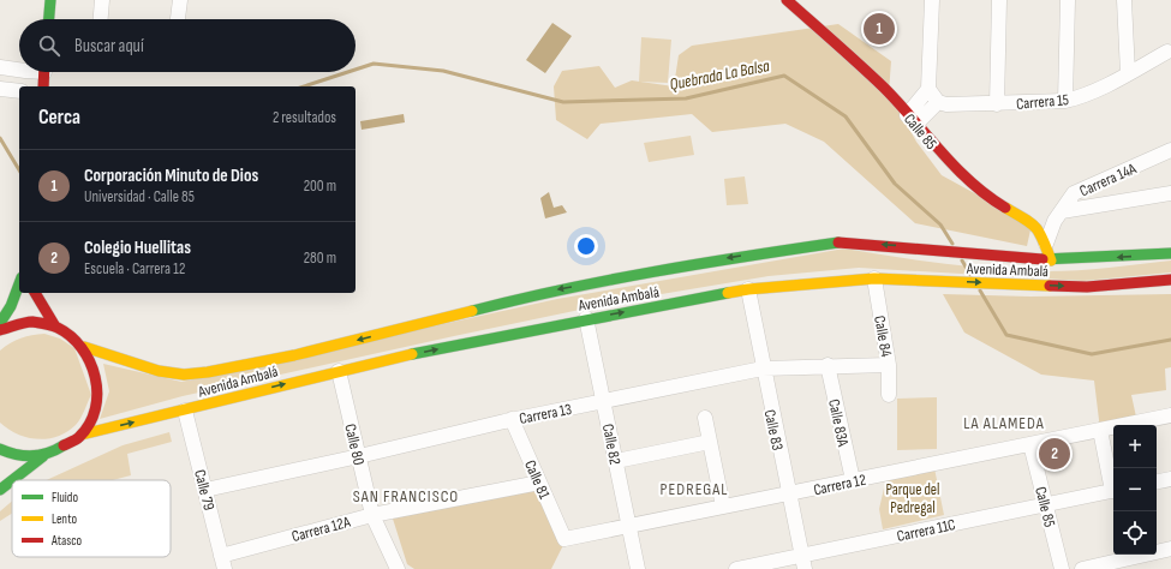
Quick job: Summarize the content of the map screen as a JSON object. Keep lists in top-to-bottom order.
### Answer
{
  "streets": {
    "main road": ["Calle 85", "Avenida Ambalá"],
    "street": [
      "Carrera 15",
      "Carrera 14A",
      "Calle 84",
      "Carrera 13",
      "Calle 83A",
      "Calle 83",
      "Calle 80",
      "Calle 82",
      "Calle 81",
      "Carrera 12",
      "Calle 79",
      "Carrera 12A",
      "Carrera 11C"
    ]
  },
  "crossings": [
    ["Calle 85", "Carrera 14A"],
    ["Calle 85", "Avenida Ambalá"],
    ["Calle 85", "Carrera 12"],
    ["Calle 85", "Carrera 11C"],
    ["Avenida Ambalá", "Calle 84"],
    ["Avenida Ambalá", "Calle 83"],
    ["Avenida Ambalá", "Calle 80"],
    ["Avenida Ambalá", "Calle 82"],
    ["Avenida Ambalá", "Calle 79"],
    ["Calle 84", "Carrera 13"],
    ["Carrera 13", "Calle 83A"],
    ["Carrera 13", "Calle 83"],
    ["Carrera 13", "Calle 80"],
    ["Carrera 13", "Calle 82"],
    ["Carrera 13", "Calle 81"],
    ["Carrera 13", "Calle 79"],
    ["Calle 83A", "Carrera 12"],
    ["Calle 83", "Carrera 12"],
    ["Calle 83", "Carrera 11C"],
    ["Calle 80", "Carrera 12A"],
    ["Calle 82", "Carrera 12"],
    ["Calle 81", "Carrera 12"],
    ["Calle 79", "Carrera 12A"]
  ],
  "districts": ["LA ALAMEDA", "PEDREGAL", "SAN FRANCISCO"],
  "water": ["Quebrada La Balsa"],
  "parks": ["Parque del Pedregal"],
  "legend": ["Fluido", "Lento", "Atasco"],
  "page": {
    "pins": ["1", "2"],
    "search": "Buscar aquí",
    "heading": ["Cerca", "2 resultados"],
    "list": [
      {
        "mark": "1",
        "name": "Corporación Minuto de Dios",
        "note": "Universidad · Calle 85",
        "value": "200 m"
      },
      {
        "mark": "2",
        "name": "Colegio Huellitas",
        "note": "Escuela · Carrera 12",
        "value": "280 m"
      }
    ],
    "map_buttons": ["+", "−"]
  }
}
